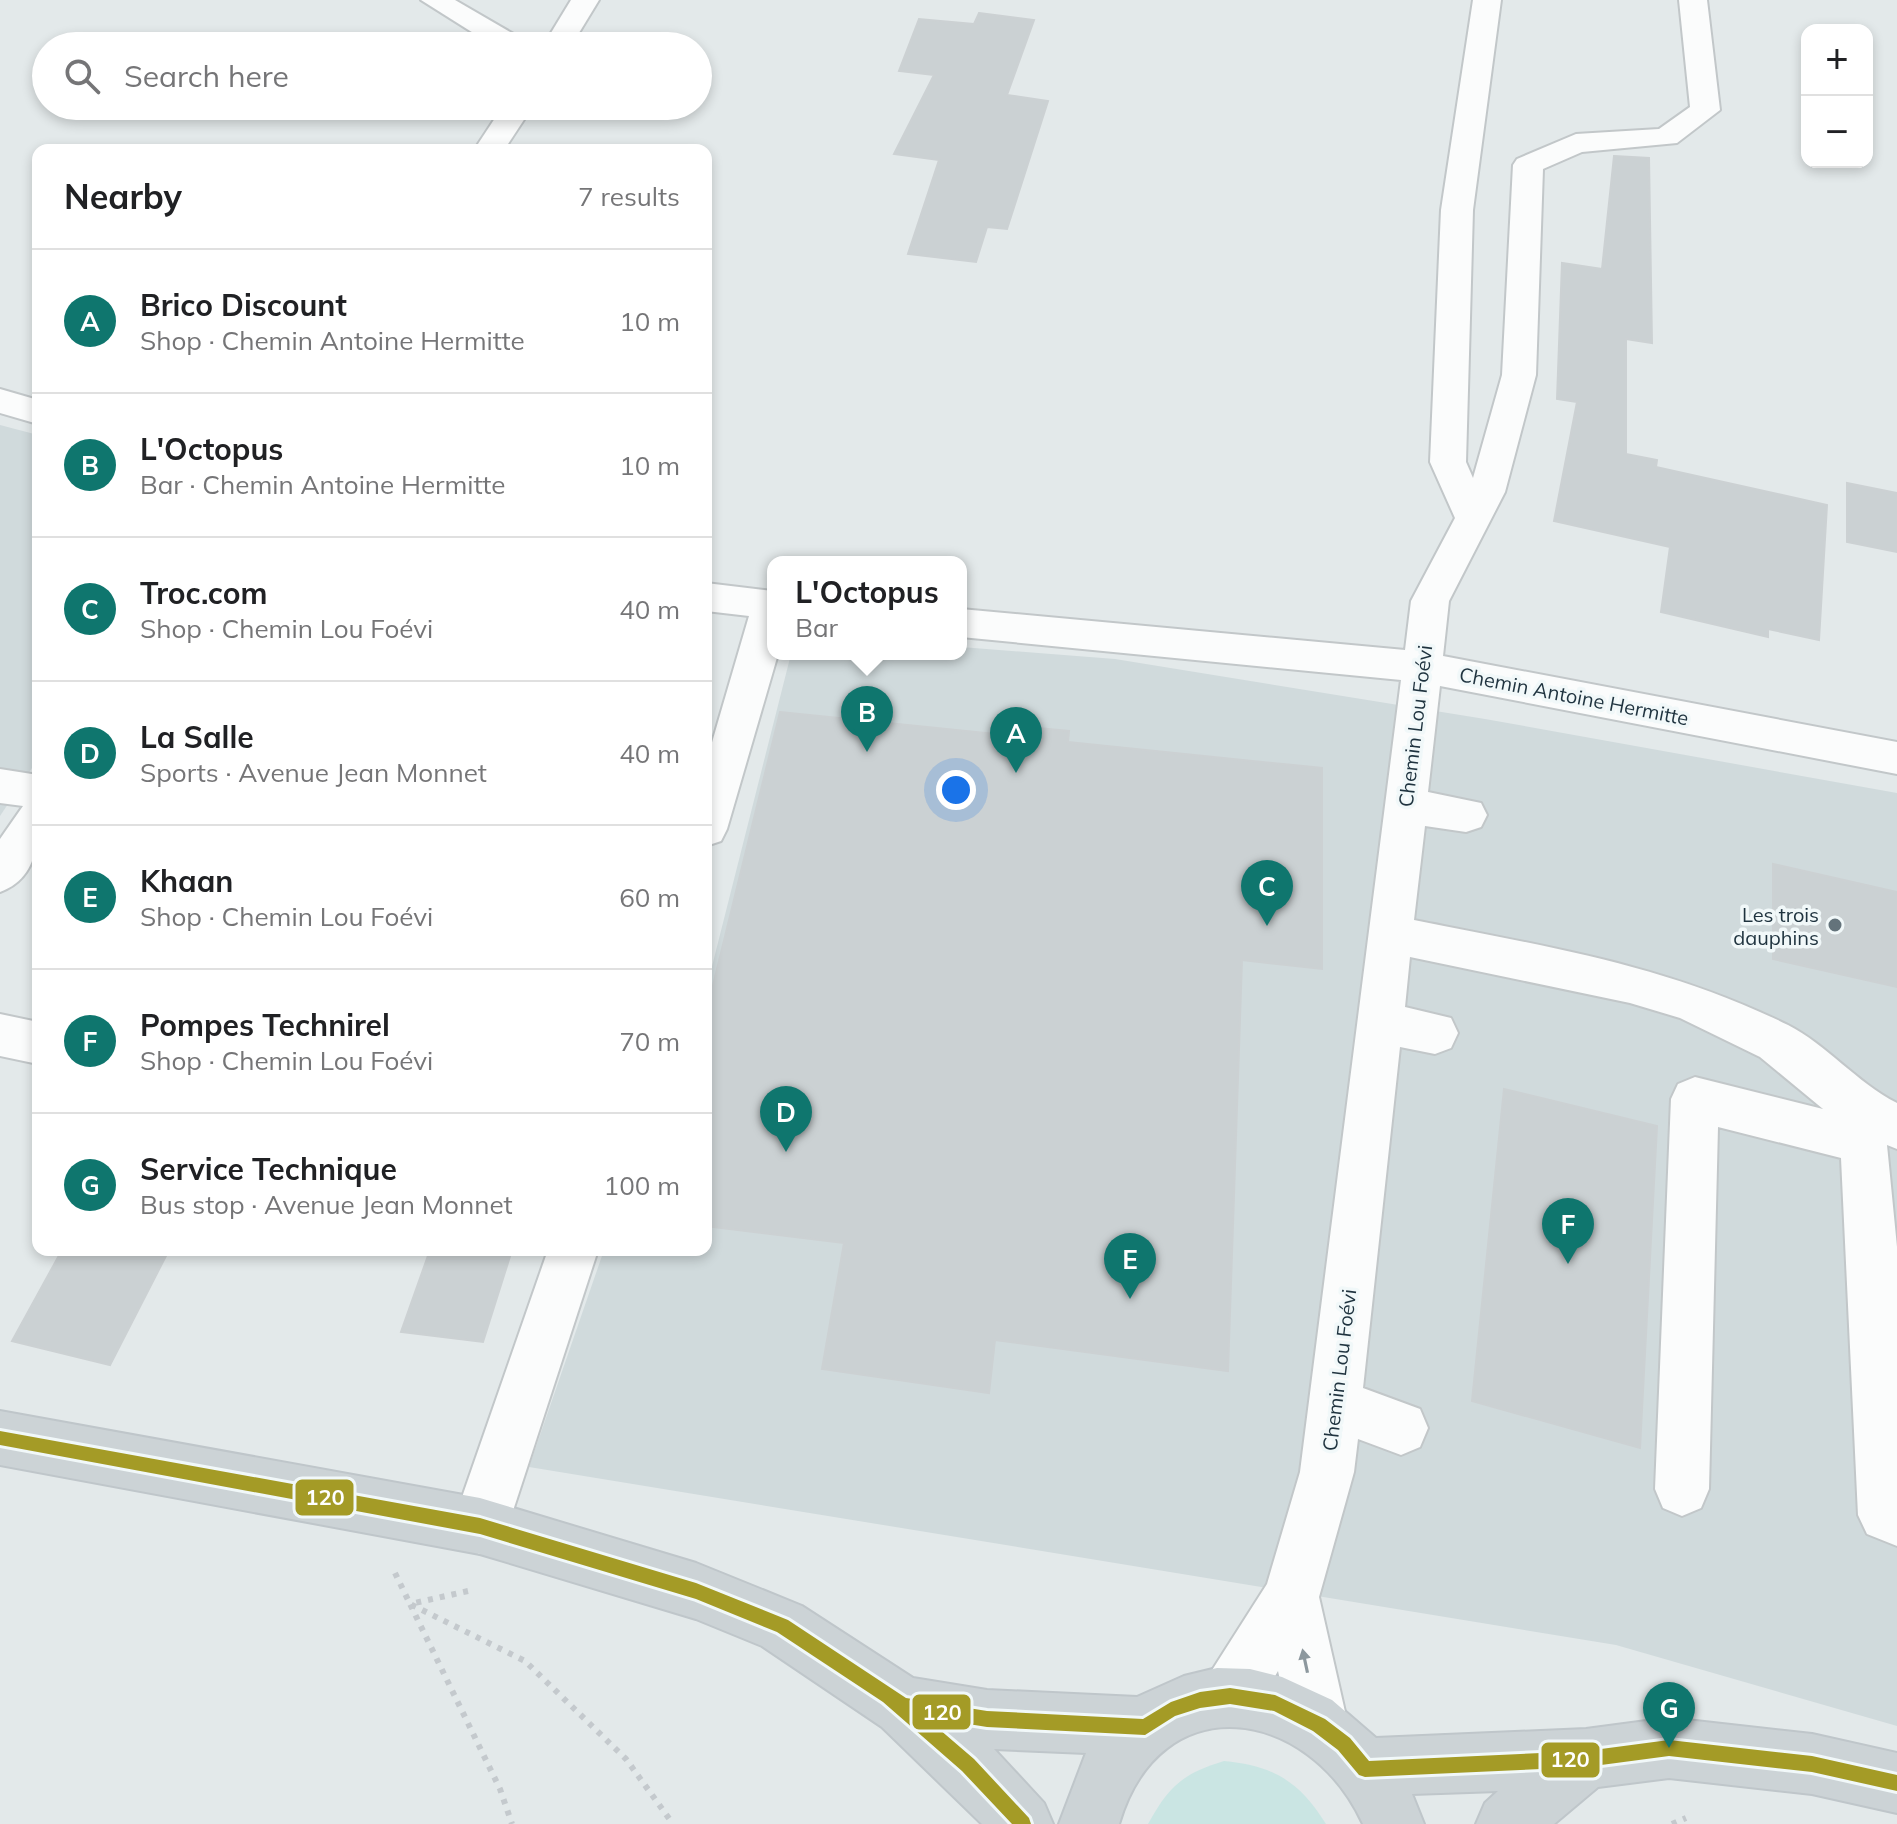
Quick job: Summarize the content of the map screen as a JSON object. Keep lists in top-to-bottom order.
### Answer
{
  "streets": {
    "street": ["Chemin Antoine Hermitte", "Chemin Lou Foévi"]
  },
  "crossings": [
    ["Chemin Antoine Hermitte", "Chemin Lou Foévi"]
  ],
  "places": ["Les trois dauphins"],
  "lines": ["transit line 120"],
  "page": {
    "map_buttons": ["+", "−"],
    "search": "Search here",
    "heading": ["Nearby", "7 results"],
    "list": [
      {
        "mark": "A",
        "name": "Brico Discount",
        "note": "Shop · Chemin Antoine Hermitte",
        "value": "10 m"
      },
      {
        "mark": "B",
        "name": "L'Octopus",
        "note": "Bar · Chemin Antoine Hermitte",
        "value": "10 m"
      },
      {
        "mark": "C",
        "name": "Troc.com",
        "note": "Shop · Chemin Lou Foévi",
        "value": "40 m"
      },
      {
        "mark": "D",
        "name": "La Salle",
        "note": "Sports · Avenue Jean Monnet",
        "value": "40 m"
      },
      {
        "mark": "E",
        "name": "Khaan",
        "note": "Shop · Chemin Lou Foévi",
        "value": "60 m"
      },
      {
        "mark": "F",
        "name": "Pompes Technirel",
        "note": "Shop · Chemin Lou Foévi",
        "value": "70 m"
      },
      {
        "mark": "G",
        "name": "Service Technique",
        "note": "Bus stop · Avenue Jean Monnet",
        "value": "100 m"
      }
    ],
    "popup": ["L'Octopus", "Bar"],
    "pins": [
      "B",
      "A",
      "C",
      "D",
      "F",
      "E",
      "G"
    ]
  }
}
